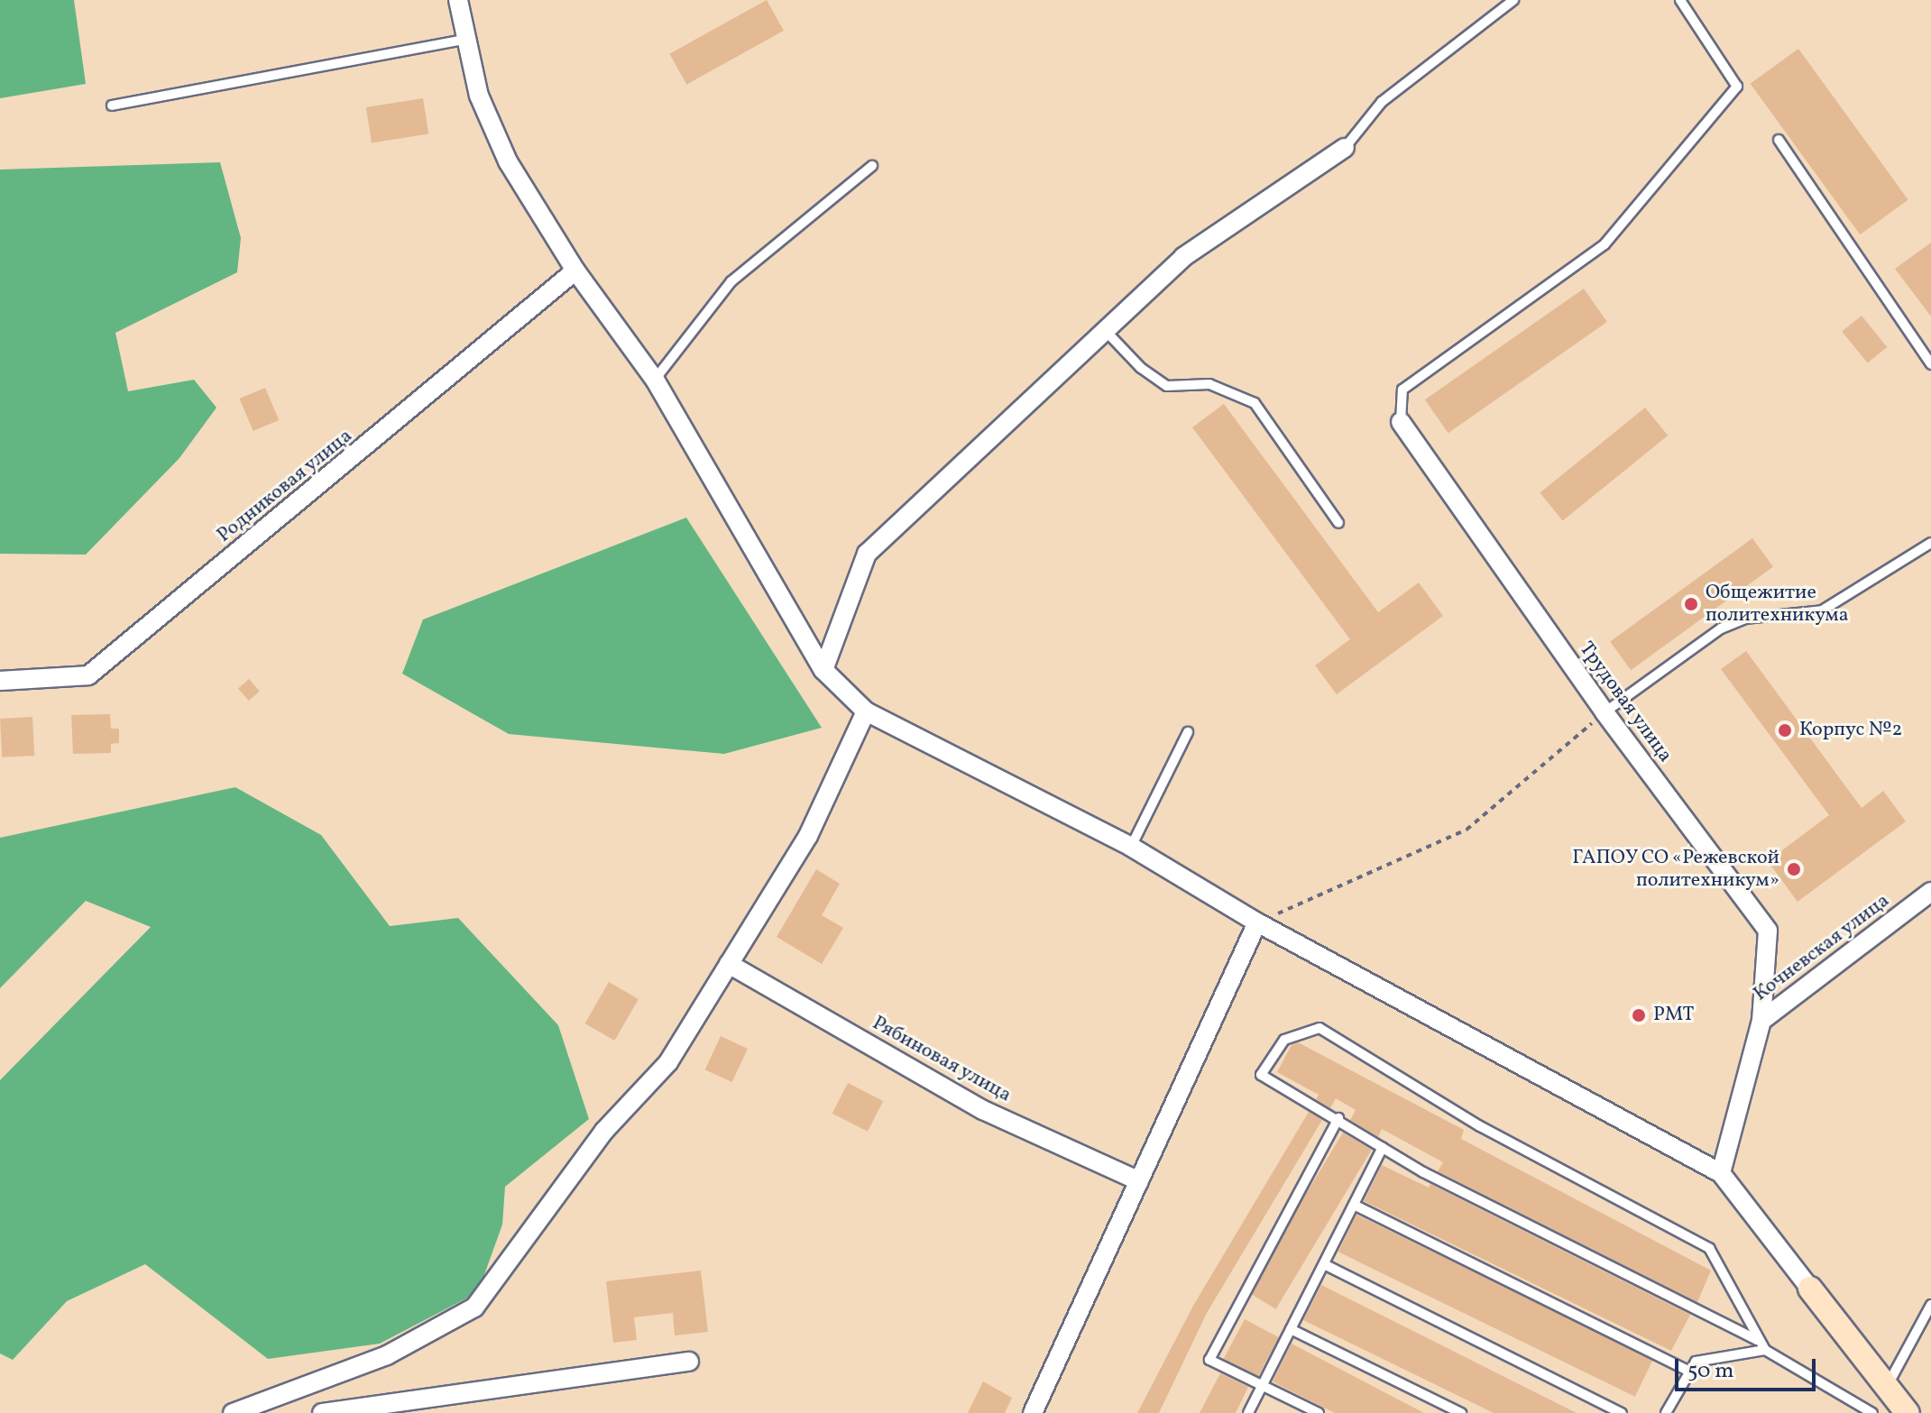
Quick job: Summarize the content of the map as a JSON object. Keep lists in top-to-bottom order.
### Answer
{
  "streets": {
    "street": [
      "Родниковая улица",
      "Трудовая улица",
      "Кочневская улица",
      "Рябиновая улица"
    ]
  },
  "crossings": [
    ["Трудовая улица", "Кочневская улица"]
  ],
  "places": [
    "Общежитие политехникума",
    "Корпус №2",
    "ГАПОУ СО «Режевской политехникум»",
    "РМТ"
  ],
  "scale_bar": "50 m"
}
